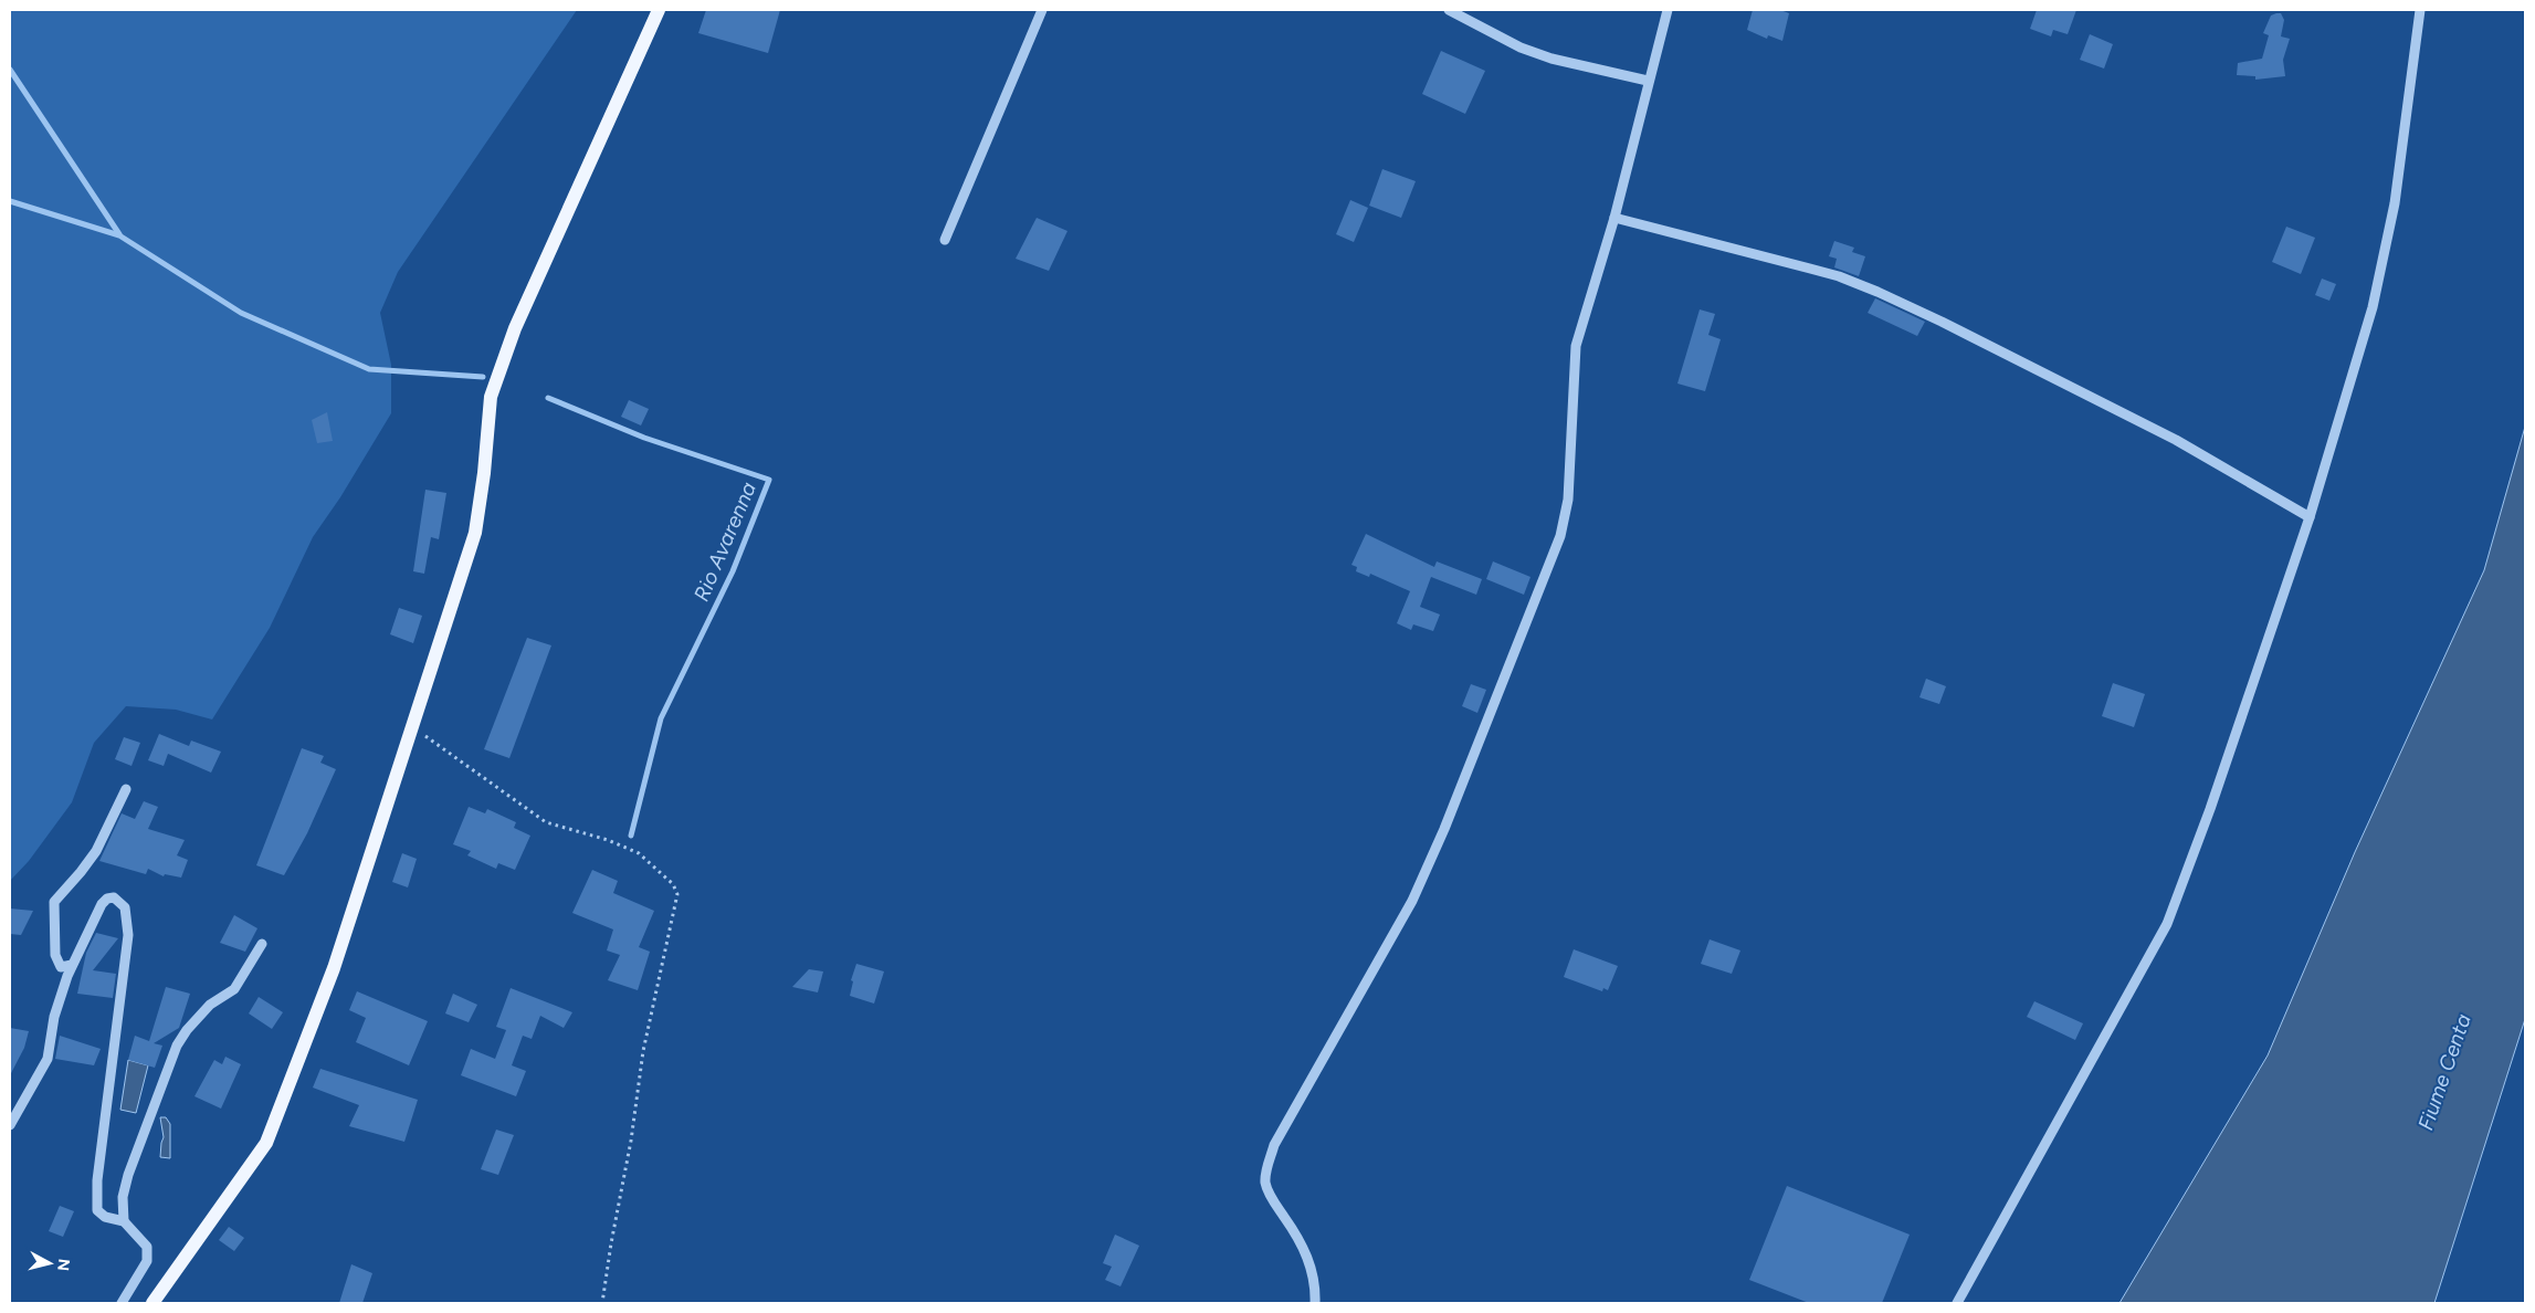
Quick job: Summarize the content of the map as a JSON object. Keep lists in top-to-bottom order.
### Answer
{
  "water": ["Rio Avarenna", "Fiume Centa"],
  "north": "right"
}
